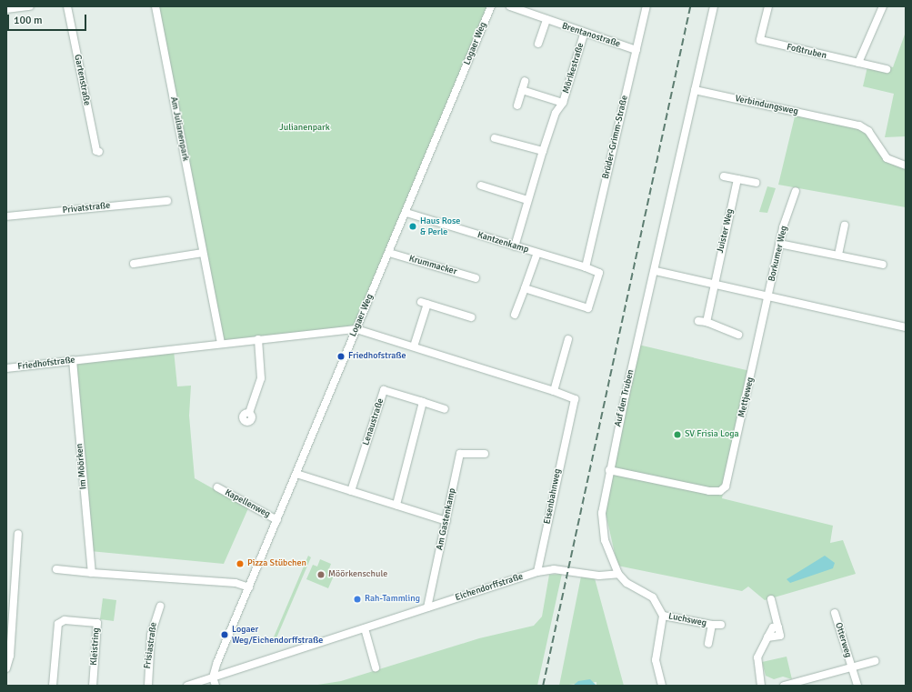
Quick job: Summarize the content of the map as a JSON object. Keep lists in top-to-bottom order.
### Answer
{
  "streets": {
    "street": [
      "Brentanostraße",
      "Logaer Weg",
      "Foßtruben",
      "Mörikestraße",
      "Gartenstraße",
      "Verbindungsweg",
      "Am Julianenpark",
      "Brüder-Grimm-Straße",
      "Privatstraße",
      "Juister Weg",
      "Kantzenkamp",
      "Borkumer Weg",
      "Krummacker",
      "Friedhofstraße",
      "Mettjeweg",
      "Auf den Truben",
      "Lenaustraße",
      "Im Möörken",
      "Eisenbahnweg",
      "Kapellenweg",
      "Am Gastenkamp",
      "Eichendorffstraße",
      "Luchsweg",
      "Otterweg",
      "Frisiastraße",
      "Kleistring"
    ]
  },
  "crossings": [
    ["Brentanostraße", "Mörikestraße"],
    ["Brentanostraße", "Brüder-Grimm-Straße"],
    ["Logaer Weg", "Kantzenkamp"],
    ["Logaer Weg", "Krummacker"],
    ["Logaer Weg", "Friedhofstraße"],
    ["Logaer Weg", "Kapellenweg"],
    ["Logaer Weg", "Eichendorffstraße"],
    ["Mörikestraße", "Kantzenkamp"],
    ["Verbindungsweg", "Auf den Truben"],
    ["Am Julianenpark", "Friedhofstraße"],
    ["Brüder-Grimm-Straße", "Kantzenkamp"],
    ["Borkumer Weg", "Mettjeweg"],
    ["Friedhofstraße", "Im Möörken"],
    ["Friedhofstraße", "Eisenbahnweg"],
    ["Mettjeweg", "Auf den Truben"],
    ["Auf den Truben", "Eichendorffstraße"],
    ["Auf den Truben", "Luchsweg"],
    ["Eisenbahnweg", "Eichendorffstraße"],
    ["Am Gastenkamp", "Eichendorffstraße"]
  ],
  "parks": ["Julianenpark"],
  "places": [
    "Haus Rose & Perle",
    "Friedhofstraße",
    "SV Frisia Loga",
    "Pizza Stübchen",
    "Möörkenschule",
    "Rah-Tammling",
    "Logaer Weg/Eichendorffstraße"
  ],
  "scale_bar": "100 m"
}
